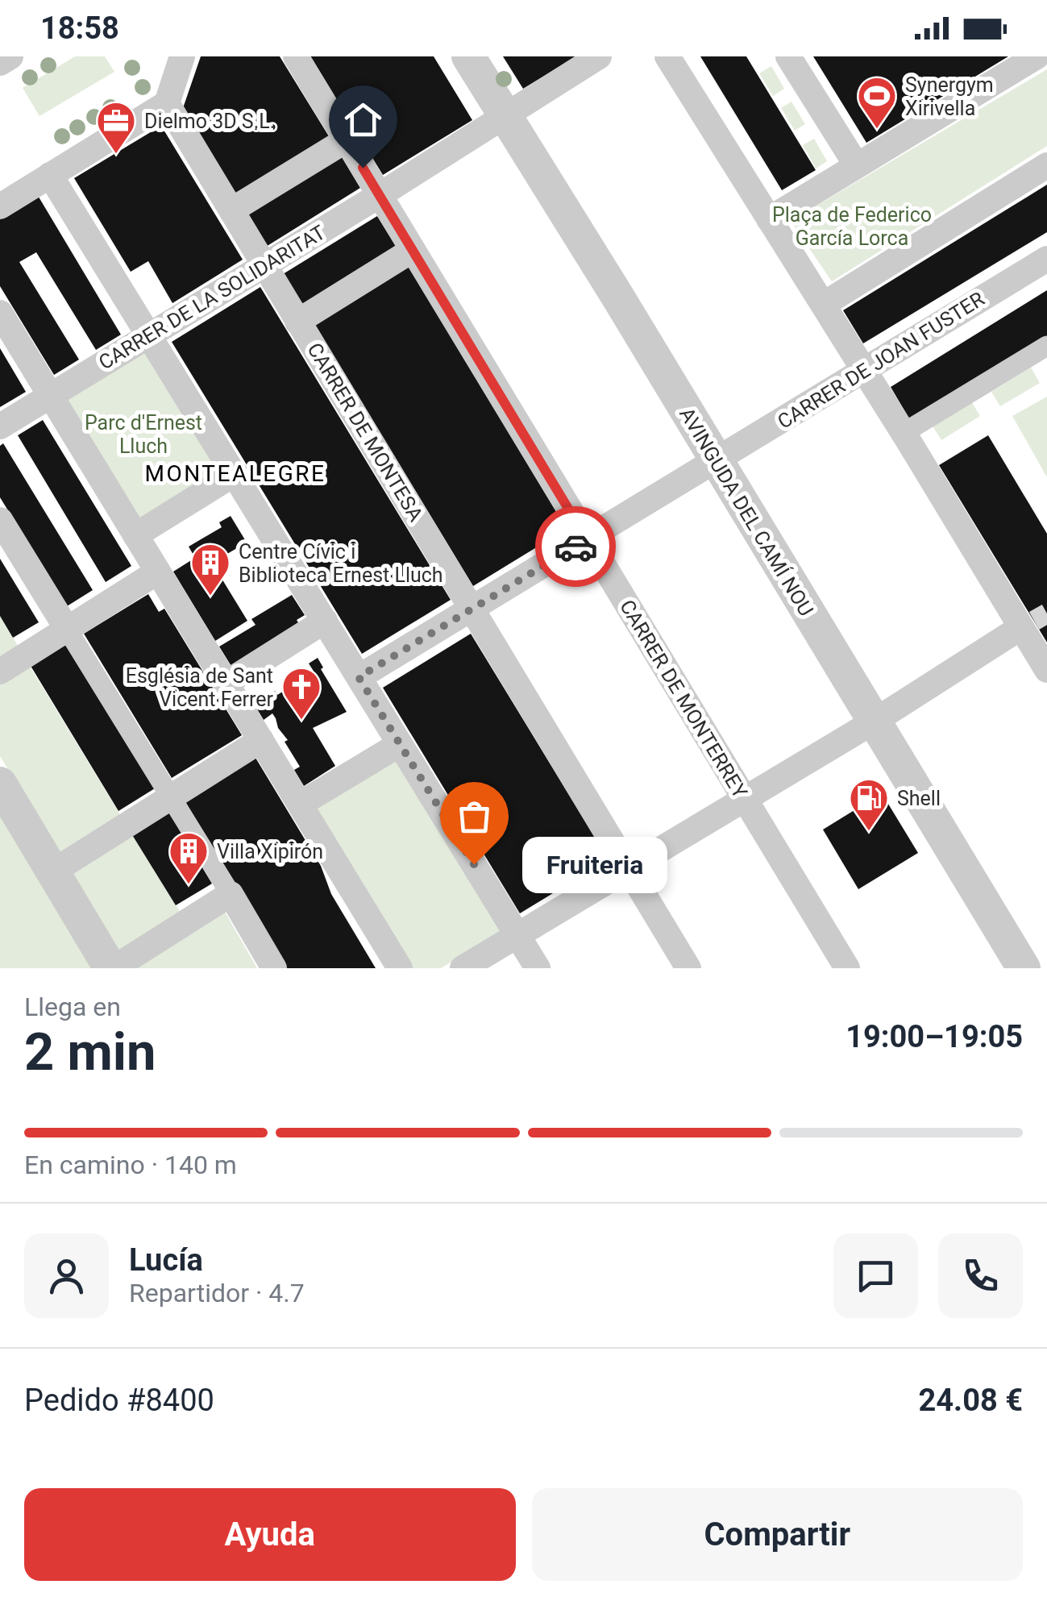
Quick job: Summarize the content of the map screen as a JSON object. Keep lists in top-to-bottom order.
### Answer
{
  "streets": {
    "street": [
      "CARRER DE LA SOLIDARITAT",
      "CARRER DE JOAN FUSTER",
      "CARRER DE MONTESA",
      "AVINGUDA DEL CAMÍ NOU",
      "CARRER DE MONTERREY"
    ]
  },
  "crossings": [
    ["CARRER DE LA SOLIDARITAT", "CARRER DE MONTESA"],
    ["CARRER DE LA SOLIDARITAT", "AVINGUDA DEL CAMÍ NOU"],
    ["CARRER DE LA SOLIDARITAT", "CARRER DE MONTERREY"],
    ["CARRER DE JOAN FUSTER", "CARRER DE MONTESA"],
    ["CARRER DE JOAN FUSTER", "AVINGUDA DEL CAMÍ NOU"],
    ["CARRER DE JOAN FUSTER", "CARRER DE MONTERREY"]
  ],
  "districts": ["MONTEALEGRE"],
  "parks": ["Plaça de Federico García Lorca", "Parc d'Ernest Lluch"],
  "places": {
    "sports": ["Synergym Xirivella"],
    "office": ["Dielmo 3D S.L."],
    "building": ["Centre Cívic i Biblioteca Ernest Lluch", "Villa Xipirón"],
    "church": ["Església de Sant Vicent Ferrer"],
    "fuel station": ["Shell"],
    "other": ["Fruiteria"]
  },
  "page": {
    "status": "18:58",
    "bubble": "Fruiteria",
    "heading": ["2 min", "Llega en", "19:00–19:05"],
    "panel": [
      "Lucía",
      "Repartidor · 4.7",
      "Pedido #8400",
      "24.08 €"
    ],
    "bar": "En camino · 140 m",
    "buttons": ["Ayuda", "Compartir"]
  }
}
